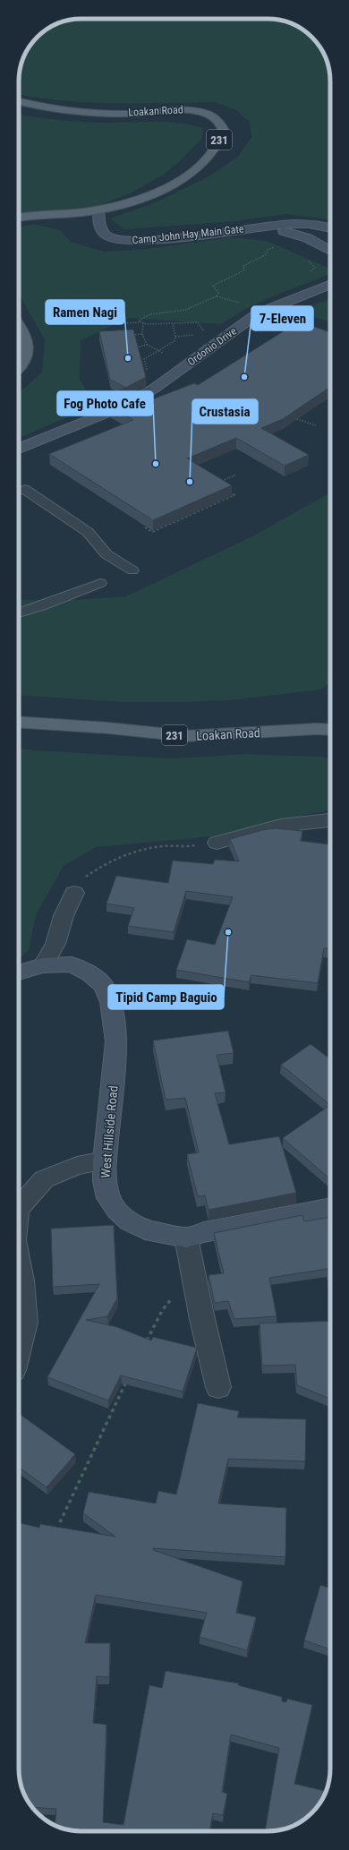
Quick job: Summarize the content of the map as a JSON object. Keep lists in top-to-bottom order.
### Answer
{
  "streets": {
    "main road": ["Loakan Road", "231"],
    "street": ["Camp John Hay Main Gate", "Ordonio Drive", "West Hillside Road"]
  },
  "crossings": [
    ["Loakan Road", "Camp John Hay Main Gate"]
  ],
  "places": [
    "Ramen Nagi",
    "7-Eleven",
    "Fog Photo Cafe",
    "Crustasia",
    "Tipid Camp Baguio"
  ]
}
